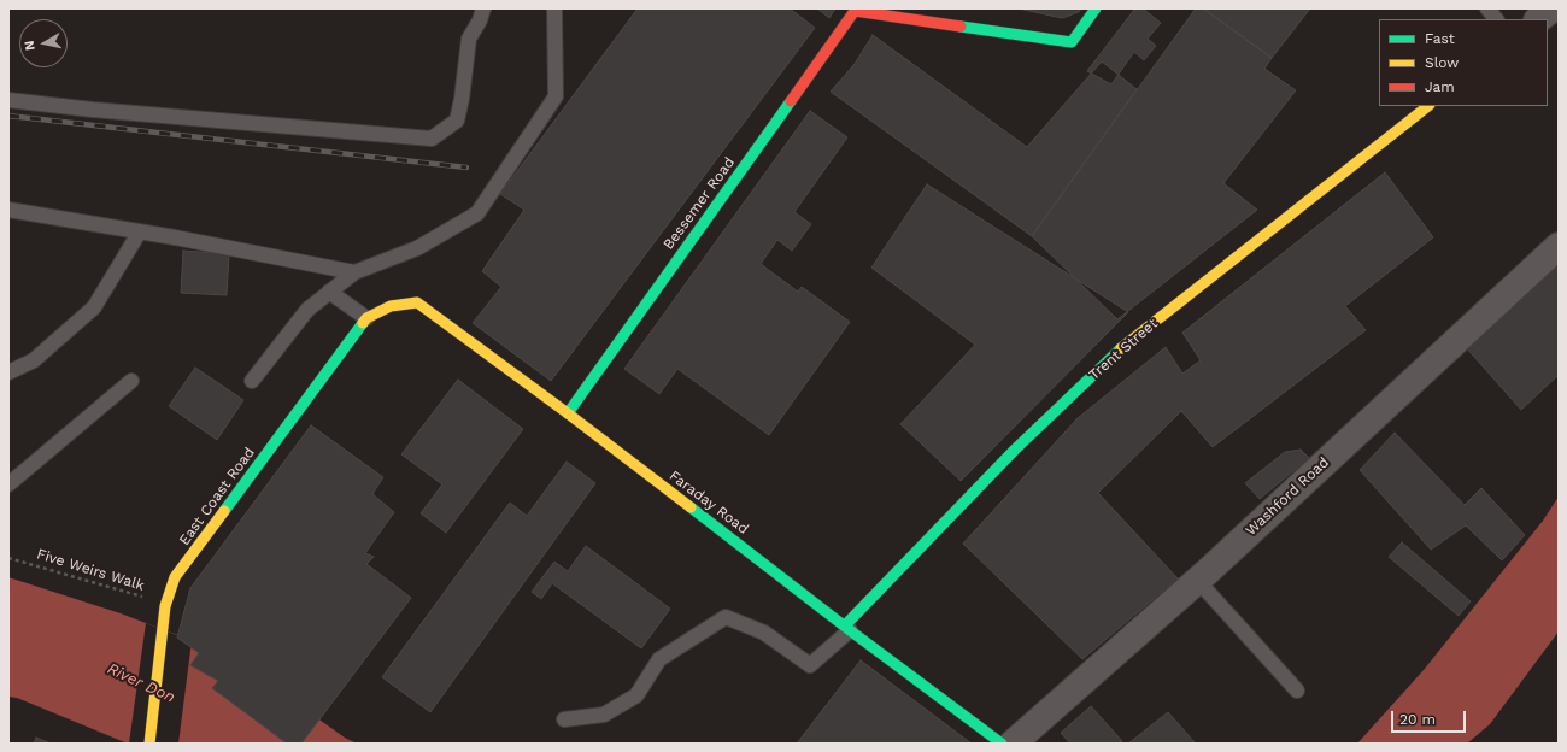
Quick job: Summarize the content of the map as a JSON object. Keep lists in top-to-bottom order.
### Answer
{
  "streets": {
    "street": [
      "Bessemer Road",
      "Trent Street",
      "East Coast Road",
      "Washford Road",
      "Faraday Road"
    ],
    "path": ["Five Weirs Walk"]
  },
  "crossings": [
    ["Bessemer Road", "Faraday Road"],
    ["Trent Street", "Faraday Road"],
    ["East Coast Road", "Faraday Road"],
    ["East Coast Road", "Five Weirs Walk"]
  ],
  "water": ["River Don"],
  "legend": ["Fast", "Slow", "Jam"],
  "scale_bar": "20 m",
  "north": "left"
}
